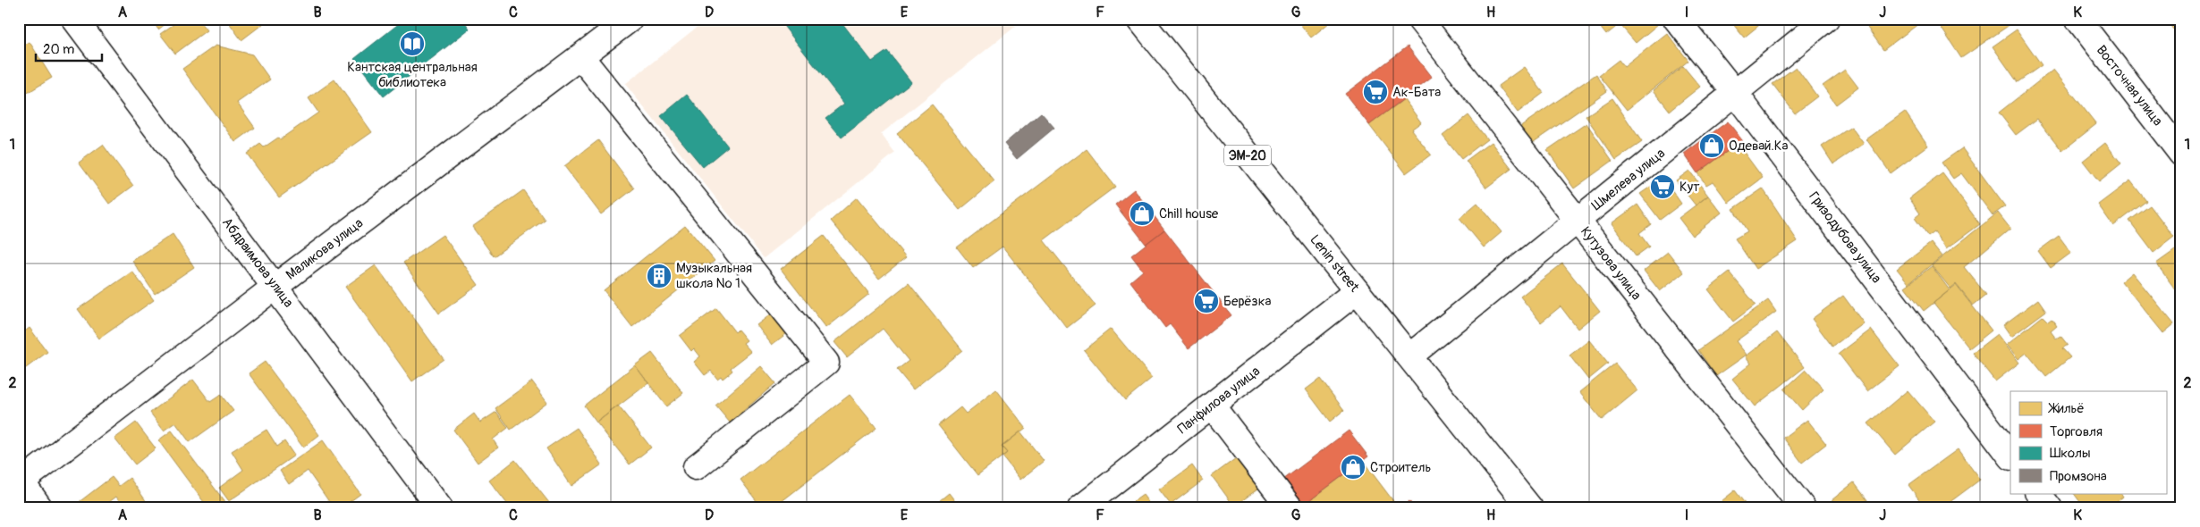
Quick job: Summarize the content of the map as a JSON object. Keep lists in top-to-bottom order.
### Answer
{
  "streets": {
    "street": [
      "Восточная улица",
      "ЭМ-20",
      "Шмелева улица",
      "Гризодубова улица",
      "Маликова улица",
      "Абдраимова улица",
      "Lenin street",
      "Кутузова улица",
      "Панфилова улица"
    ]
  },
  "crossings": [
    ["Шмелева улица", "Гризодубова улица"],
    ["Шмелева улица", "Lenin street"],
    ["Шмелева улица", "Кутузова улица"],
    ["Маликова улица", "Абдраимова улица"],
    ["Lenin street", "Панфилова улица"]
  ],
  "places": {
    "library": ["Кантская центральная библиотека"],
    "supermarket": ["Ак-Бата", "Кут", "Берёзка"],
    "shop": ["Одевай.Ка", "Chill house", "Строитель"],
    "building": ["Музыкальная школа № 1"]
  },
  "legend": [
    "Жильё",
    "Торговля",
    "Школы",
    "Промзона"
  ],
  "scale_bar": "20 m",
  "grid": {
    "columns": [
      "A",
      "B",
      "C",
      "D",
      "E",
      "F",
      "G",
      "H",
      "I",
      "J",
      "K"
    ],
    "rows": ["1", "2"]
  }
}
